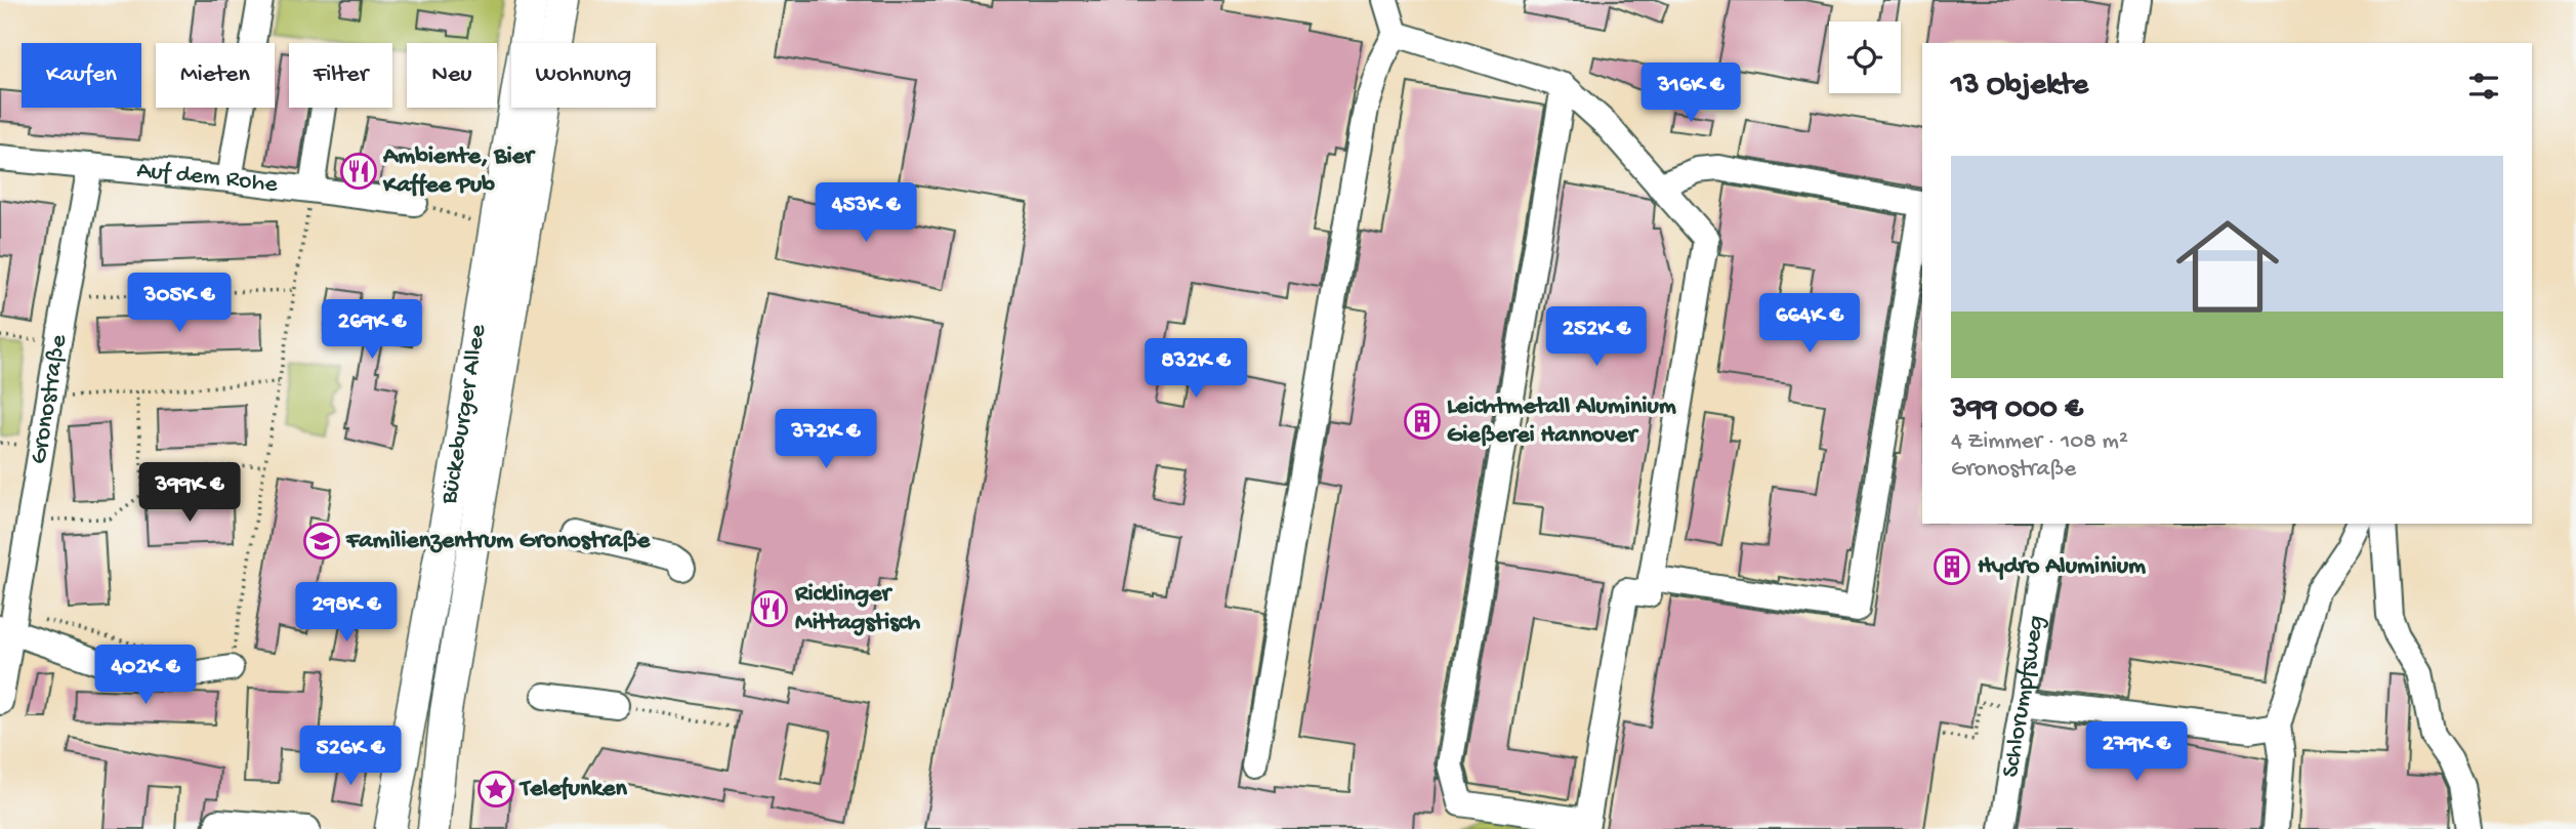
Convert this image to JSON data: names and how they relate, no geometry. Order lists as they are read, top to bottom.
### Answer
{
  "streets": {
    "main road": ["Bückeburger Allee"],
    "street": ["Auf dem Rohe", "Gronostraße", "Schlorumpfsweg"]
  },
  "crossings": [
    ["Auf dem Rohe", "Gronostraße"]
  ],
  "places": {
    "restaurant": ["Ambiente, Bier Kaffee Pub", "Ricklinger Mittagstisch"],
    "building": ["Leichtmetall Aluminium Gießerei Hannover", "Hydro Aluminium"],
    "school or university": ["Familienzentrum Gronostraße"],
    "place": ["Telefunken"]
  },
  "page": {
    "chip": [
      "Kaufen",
      "Mieten",
      "Filter",
      "Neu",
      "Wohnung"
    ],
    "heading": "13 Objekte",
    "price": [
      "316K €",
      "453K €",
      "305K €",
      "664K €",
      "269K €",
      "252K €",
      "832K €",
      "372K €",
      "399K €",
      "298K €",
      "402K €",
      "279K €",
      "526K €"
    ],
    "list": [
      {
        "name": "399 000 €",
        "note": "4 Zimmer · 108 m² · Gronostraße"
      }
    ]
  }
}
